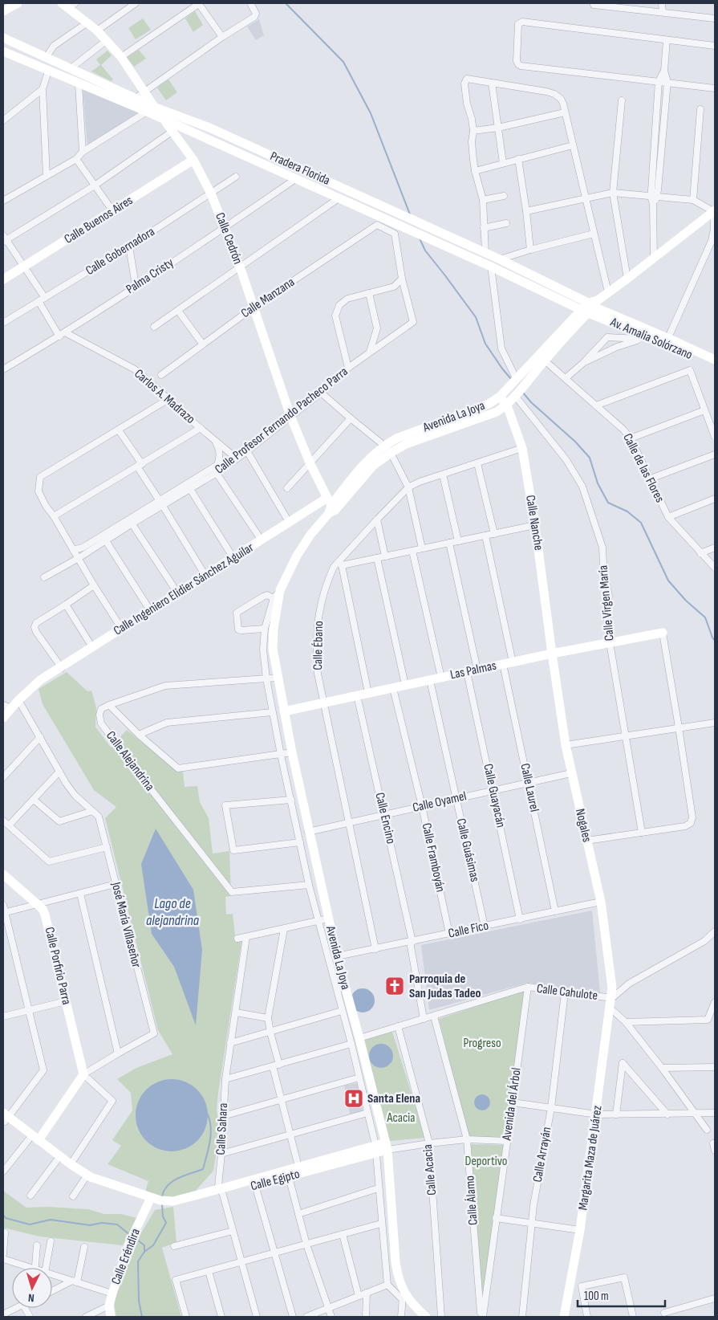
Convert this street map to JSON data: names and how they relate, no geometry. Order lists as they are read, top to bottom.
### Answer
{
  "streets": {
    "street": [
      "Pradera Florida",
      "Calle Buenos Aires",
      "Calle Cedrón",
      "Calle Gobernadora",
      "Palma Cristy",
      "Calle Manzana",
      "Av. Amalia Solórzano",
      "Carlos A. Madrazo",
      "Avenida La Joya",
      "Calle Profesor Fernando Pacheco Parra",
      "Calle de las Flores",
      "Calle Nanche",
      "Calle Ingeniero Elidier Sánchez Aguilar",
      "Calle Virgen María",
      "Calle Ébano",
      "Las Palmas",
      "Calle Alejandrina",
      "Calle Laurel",
      "Calle Guayacán",
      "Calle Oyamel",
      "Calle Encino",
      "Nogales",
      "Calle Guásimas",
      "Calle Framboyán",
      "José María Villaseñor",
      "Calle Fico",
      "Calle Porfirio Parra",
      "Calle Cahulote",
      "Avenida del Árbol",
      "Calle Sahara",
      "Calle Arrayán",
      "Margarita Maza de Juárez",
      "Calle Acacia",
      "Calle Egipto",
      "Calle Álamo",
      "Calle Eréndira"
    ]
  },
  "crossings": [
    ["Pradera Florida", "Calle Cedrón"],
    ["Pradera Florida", "Palma Cristy"],
    ["Pradera Florida", "Av. Amalia Solórzano"],
    ["Pradera Florida", "Avenida La Joya"],
    ["Calle Buenos Aires", "Calle Cedrón"],
    ["Calle Cedrón", "Calle Gobernadora"],
    ["Calle Cedrón", "Palma Cristy"],
    ["Calle Cedrón", "Calle Manzana"],
    ["Calle Cedrón", "Avenida La Joya"],
    ["Calle Cedrón", "Calle Profesor Fernando Pacheco Parra"],
    ["Calle Cedrón", "Calle Ingeniero Elidier Sánchez Aguilar"],
    ["Palma Cristy", "Carlos A. Madrazo"],
    ["Calle Manzana", "Calle Profesor Fernando Pacheco Parra"],
    ["Av. Amalia Solórzano", "Avenida La Joya"],
    ["Carlos A. Madrazo", "Calle Profesor Fernando Pacheco Parra"],
    ["Avenida La Joya", "Calle de las Flores"],
    ["Avenida La Joya", "Calle Nanche"],
    ["Avenida La Joya", "Calle Ingeniero Elidier Sánchez Aguilar"],
    ["Avenida La Joya", "Calle Virgen María"],
    ["Avenida La Joya", "Las Palmas"],
    ["Avenida La Joya", "Calle Alejandrina"],
    ["Avenida La Joya", "Calle Oyamel"],
    ["Avenida La Joya", "Calle Fico"],
    ["Avenida La Joya", "Calle Cahulote"],
    ["Avenida La Joya", "Calle Egipto"],
    ["Calle Nanche", "Calle Ébano"],
    ["Calle Nanche", "Las Palmas"],
    ["Calle Nanche", "Nogales"],
    ["Calle Virgen María", "Las Palmas"],
    ["Calle Ébano", "Las Palmas"],
    ["Calle Ébano", "Calle Oyamel"],
    ["Calle Ébano", "Calle Fico"],
    ["Las Palmas", "Calle Laurel"],
    ["Las Palmas", "Calle Guayacán"],
    ["Las Palmas", "Calle Encino"],
    ["Las Palmas", "Nogales"],
    ["Las Palmas", "Calle Guásimas"],
    ["Las Palmas", "Calle Framboyán"],
    ["Calle Laurel", "Calle Oyamel"],
    ["Calle Laurel", "Calle Fico"],
    ["Calle Guayacán", "Calle Oyamel"],
    ["Calle Guayacán", "Calle Fico"],
    ["Calle Oyamel", "Calle Encino"],
    ["Calle Oyamel", "Nogales"],
    ["Calle Oyamel", "Calle Guásimas"],
    ["Calle Oyamel", "Calle Framboyán"],
    ["Calle Encino", "Calle Fico"],
    ["Calle Encino", "Calle Cahulote"],
    ["Nogales", "Calle Fico"],
    ["Nogales", "Calle Cahulote"],
    ["Nogales", "Margarita Maza de Juárez"],
    ["Calle Guásimas", "Calle Fico"],
    ["Calle Framboyán", "Calle Fico"],
    ["Calle Cahulote", "Avenida del Árbol"],
    ["Calle Cahulote", "Calle Arrayán"],
    ["Calle Cahulote", "Margarita Maza de Juárez"],
    ["Calle Cahulote", "Calle Acacia"],
    ["Calle Cahulote", "Calle Álamo"],
    ["Avenida del Árbol", "Calle Álamo"],
    ["Calle Sahara", "Calle Egipto"],
    ["Calle Egipto", "Calle Eréndira"]
  ],
  "water": ["Lago de alejandrina"],
  "parks": ["Progreso", "Acacia", "Deportivo"],
  "places": {
    "church": ["Parroquia de San Judas Tadeo"],
    "hospital": ["Santa Elena"]
  },
  "scale_bar": "100 m",
  "north": "bottom"
}
